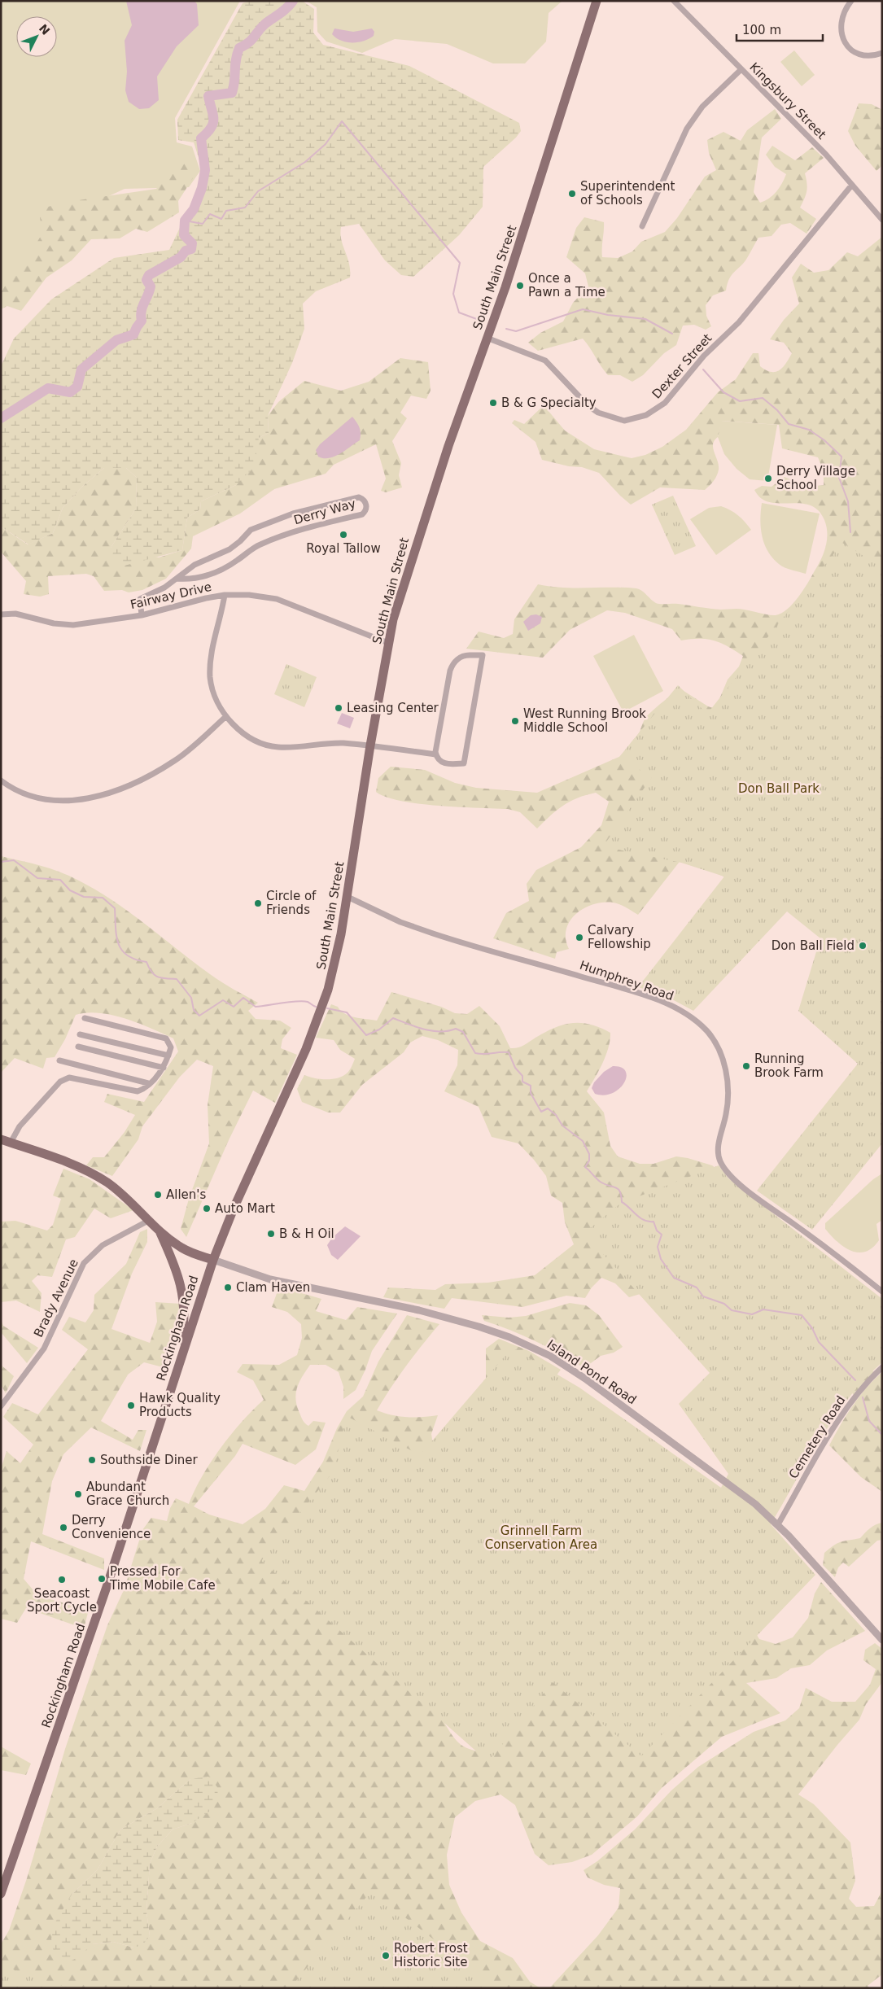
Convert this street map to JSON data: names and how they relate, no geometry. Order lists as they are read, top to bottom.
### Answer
{
  "streets": {
    "main road": ["South Main Street", "Rockingham Road"],
    "street": [
      "Kingsbury Street",
      "Dexter Street",
      "Derry Way",
      "Fairway Drive",
      "Humphrey Road",
      "Brady Avenue",
      "Island Pond Road",
      "Cemetery Road"
    ]
  },
  "crossings": [
    ["Kingsbury Street", "Dexter Street"],
    ["South Main Street", "Dexter Street"],
    ["South Main Street", "Fairway Drive"],
    ["South Main Street", "Humphrey Road"],
    ["South Main Street", "Rockingham Road"],
    ["South Main Street", "Island Pond Road"],
    ["Derry Way", "Fairway Drive"],
    ["Rockingham Road", "Island Pond Road"],
    ["Island Pond Road", "Cemetery Road"]
  ],
  "parks": ["Don Ball Park", "Grinnell Farm Conservation Area"],
  "places": [
    "Superintendent of Schools",
    "Once a Pawn a Time",
    "B & G Specialty",
    "Derry Village School",
    "Royal Tallow",
    "Leasing Center",
    "West Running Brook Middle School",
    "Circle of Friends",
    "Calvary Fellowship",
    "Don Ball Field",
    "Running Brook Farm",
    "Allen's",
    "Auto Mart",
    "B & H Oil",
    "Clam Haven",
    "Hawk Quality Products",
    "Southside Diner",
    "Abundant Grace Church",
    "Derry Convenience",
    "Pressed For Time Mobile Cafe",
    "Seacoast Sport Cycle",
    "Robert Frost Historic Site"
  ],
  "scale_bar": "100 m",
  "north": "top right"
}
